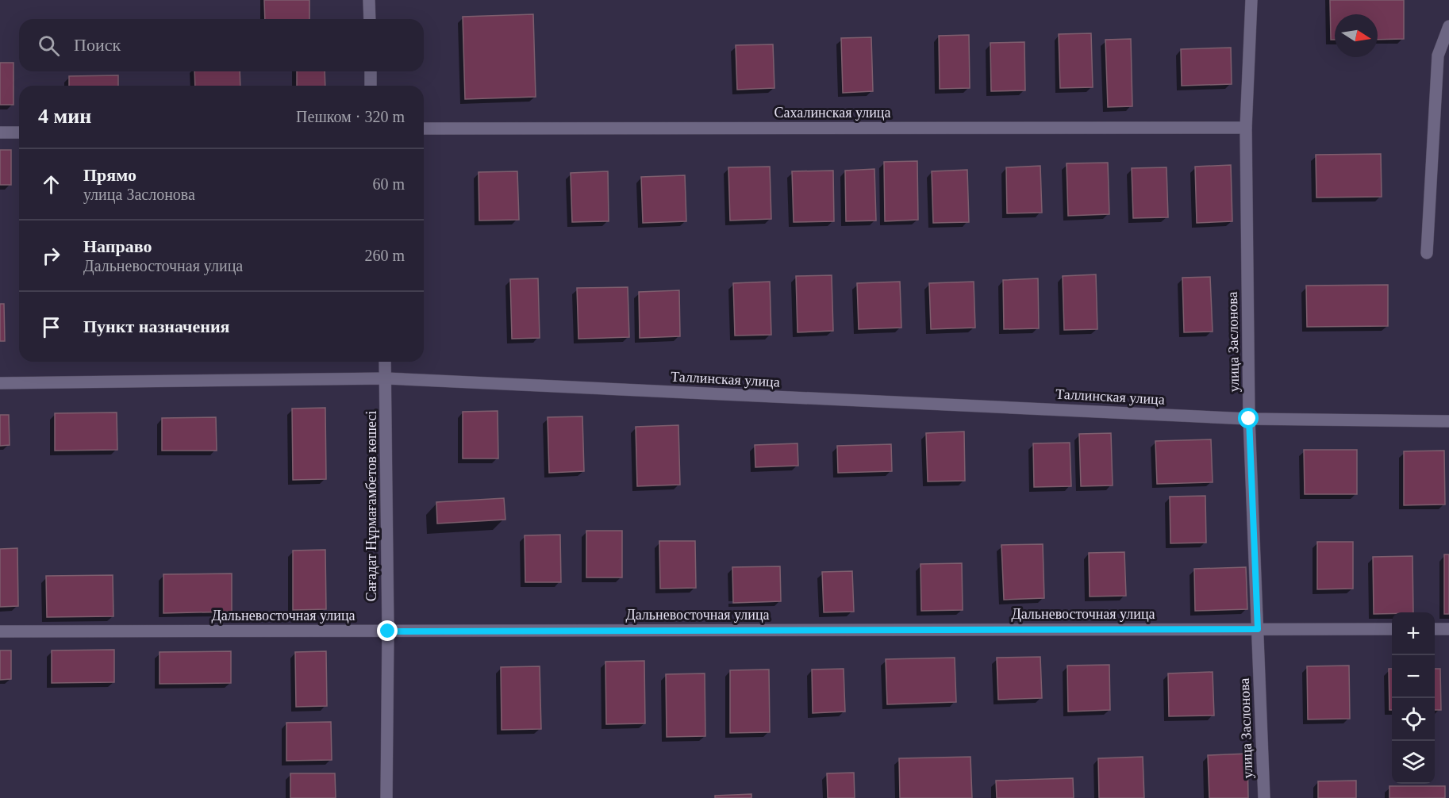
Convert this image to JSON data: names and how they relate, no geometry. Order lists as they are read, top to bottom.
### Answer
{
  "streets": {
    "street": [
      "Сахалинская улица",
      "улица Заслонова",
      "Таллинская улица",
      "Сағадат Нұрмағамбетов көшесі",
      "Дальневосточная улица"
    ]
  },
  "crossings": [
    ["Сахалинская улица", "улица Заслонова"],
    ["улица Заслонова", "Таллинская улица"],
    ["улица Заслонова", "Дальневосточная улица"],
    ["Таллинская улица", "Сағадат Нұрмағамбетов көшесі"],
    ["Сағадат Нұрмағамбетов көшесі", "Дальневосточная улица"]
  ],
  "north": "right",
  "page": {
    "search": "Поиск",
    "heading": ["4 мин", "Пешком · 320 m"],
    "list": [
      ["Прямо", "улица Заслонова", "60 m"],
      ["Направо", "Дальневосточная улица", "260 m"],
      "Пункт назначения"
    ],
    "map_buttons": ["+", "−"]
  }
}
